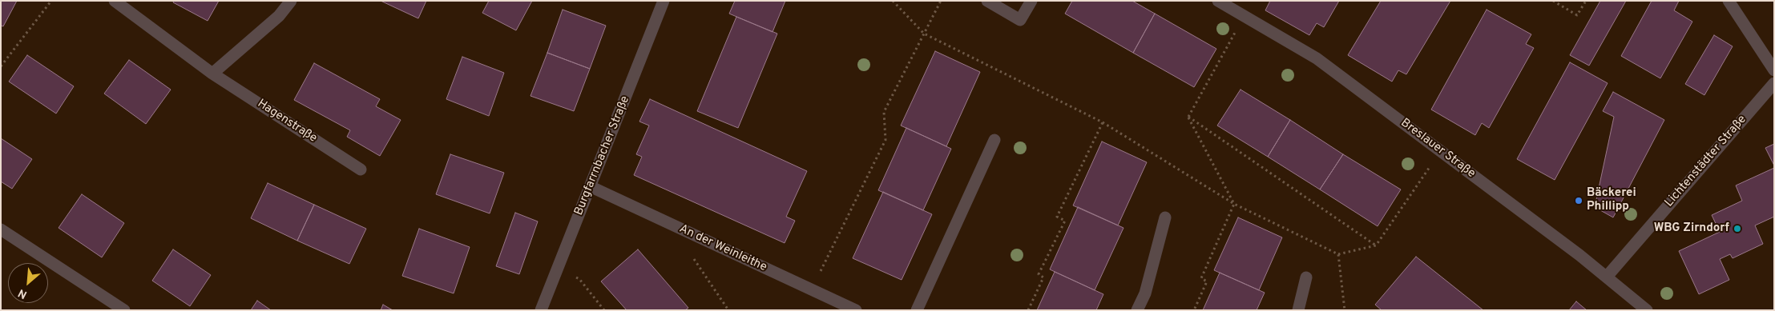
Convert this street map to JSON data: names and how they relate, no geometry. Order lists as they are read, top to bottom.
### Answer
{
  "streets": {
    "street": [
      "Hagenstraße",
      "Breslauer Straße",
      "Burgfarrnbacher Straße",
      "Lichtenstädter Straße",
      "An der Weinleithe"
    ]
  },
  "crossings": [
    ["Breslauer Straße", "Lichtenstädter Straße"],
    ["Burgfarrnbacher Straße", "An der Weinleithe"]
  ],
  "places": ["Bäckerei Phillipp", "WBG Zirndorf"],
  "north": "bottom left"
}
